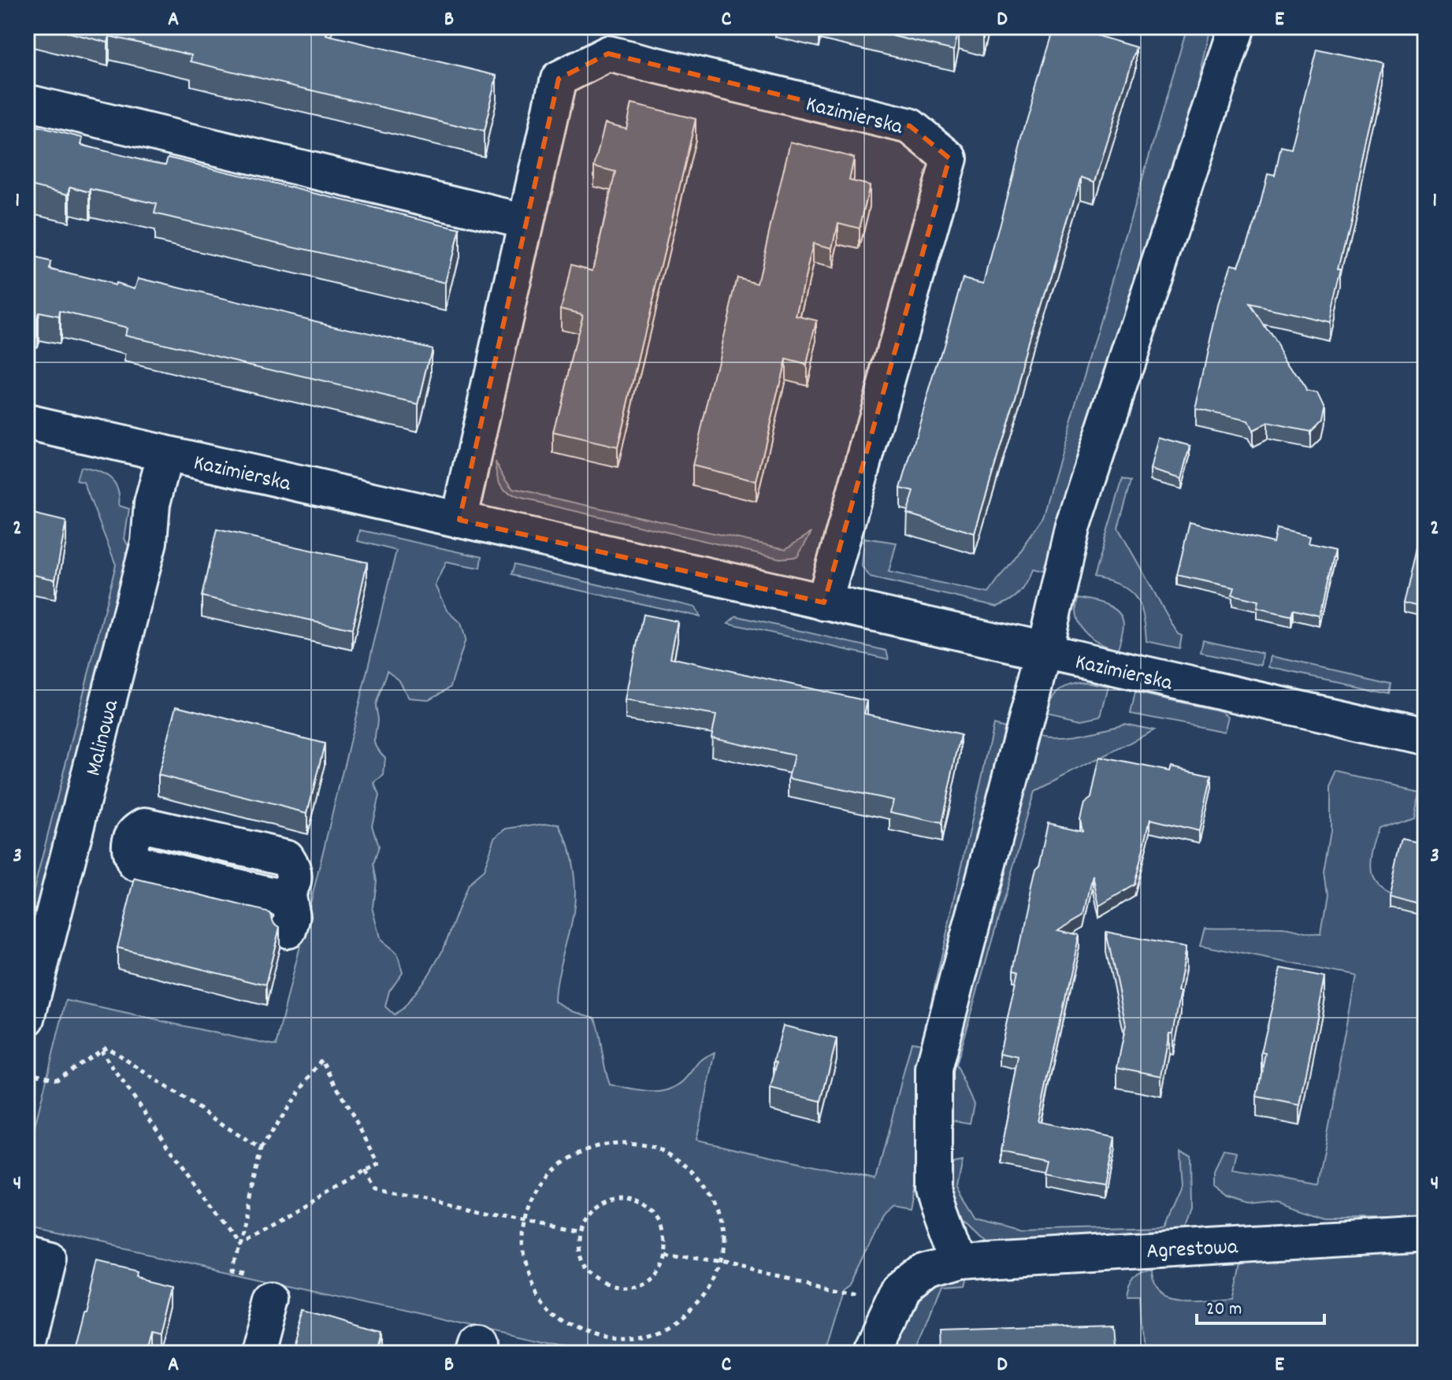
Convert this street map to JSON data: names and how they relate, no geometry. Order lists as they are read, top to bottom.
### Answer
{
  "streets": {
    "street": ["Kazimierska", "Malinowa", "Agrestowa"]
  },
  "crossings": [
    ["Kazimierska", "Malinowa"]
  ],
  "scale_bar": "20 m",
  "grid": {
    "columns": [
      "A",
      "B",
      "C",
      "D",
      "E"
    ],
    "rows": [
      "1",
      "2",
      "3",
      "4"
    ]
  }
}
